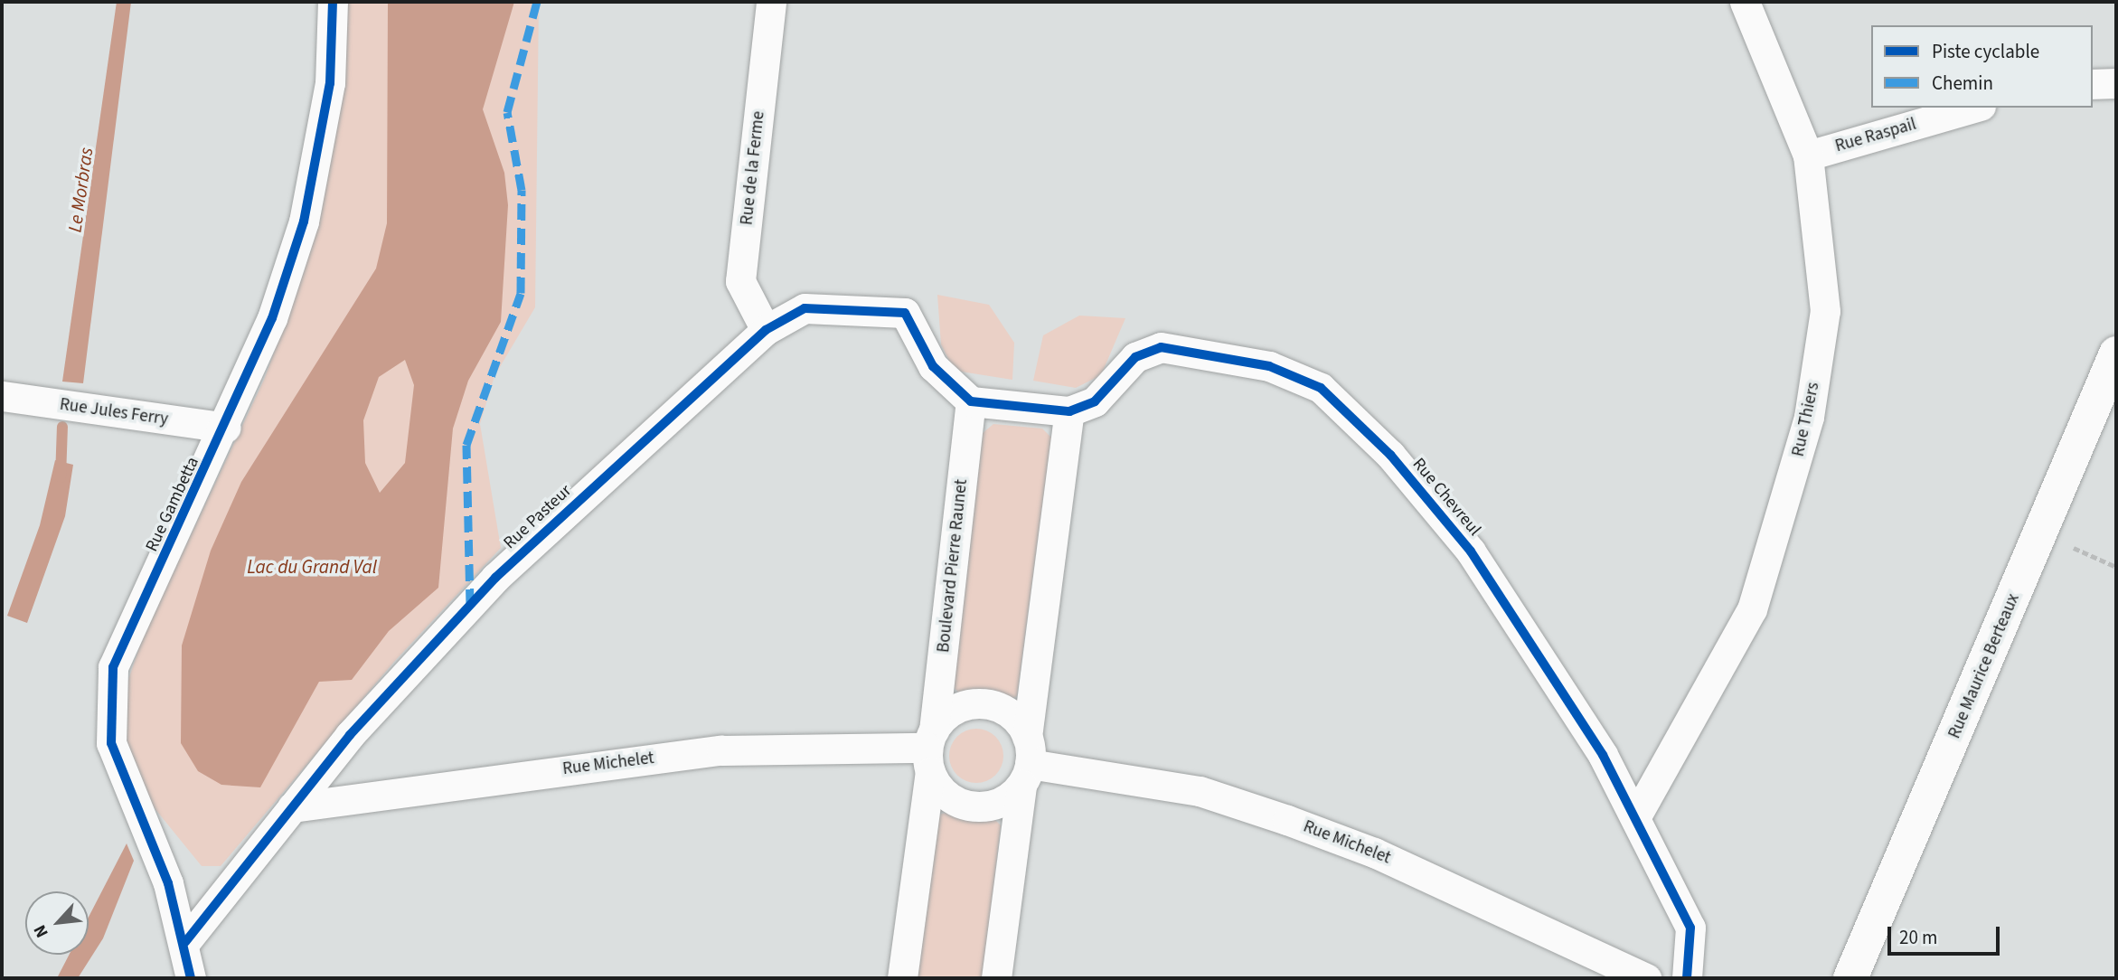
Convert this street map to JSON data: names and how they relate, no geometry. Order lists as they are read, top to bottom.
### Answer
{
  "streets": {
    "street": [
      "Rue Raspail",
      "Rue de la Ferme",
      "Rue Jules Ferry",
      "Rue Thiers",
      "Rue Chevreul",
      "Rue Gambetta",
      "Rue Pasteur",
      "Boulevard Pierre Raunet",
      "Rue Maurice Berteaux",
      "Rue Michelet"
    ]
  },
  "crossings": [
    ["Rue Raspail", "Rue Thiers"],
    ["Rue de la Ferme", "Rue Pasteur"],
    ["Rue Jules Ferry", "Rue Gambetta"],
    ["Rue Thiers", "Rue Chevreul"],
    ["Rue Gambetta", "Rue Pasteur"],
    ["Rue Pasteur", "Boulevard Pierre Raunet"],
    ["Rue Pasteur", "Rue Michelet"],
    ["Boulevard Pierre Raunet", "Rue Michelet"]
  ],
  "water": ["Le Morbras", "Lac du Grand Val"],
  "legend": ["Piste cyclable", "Chemin"],
  "scale_bar": "20 m",
  "north": "bottom left"
}
